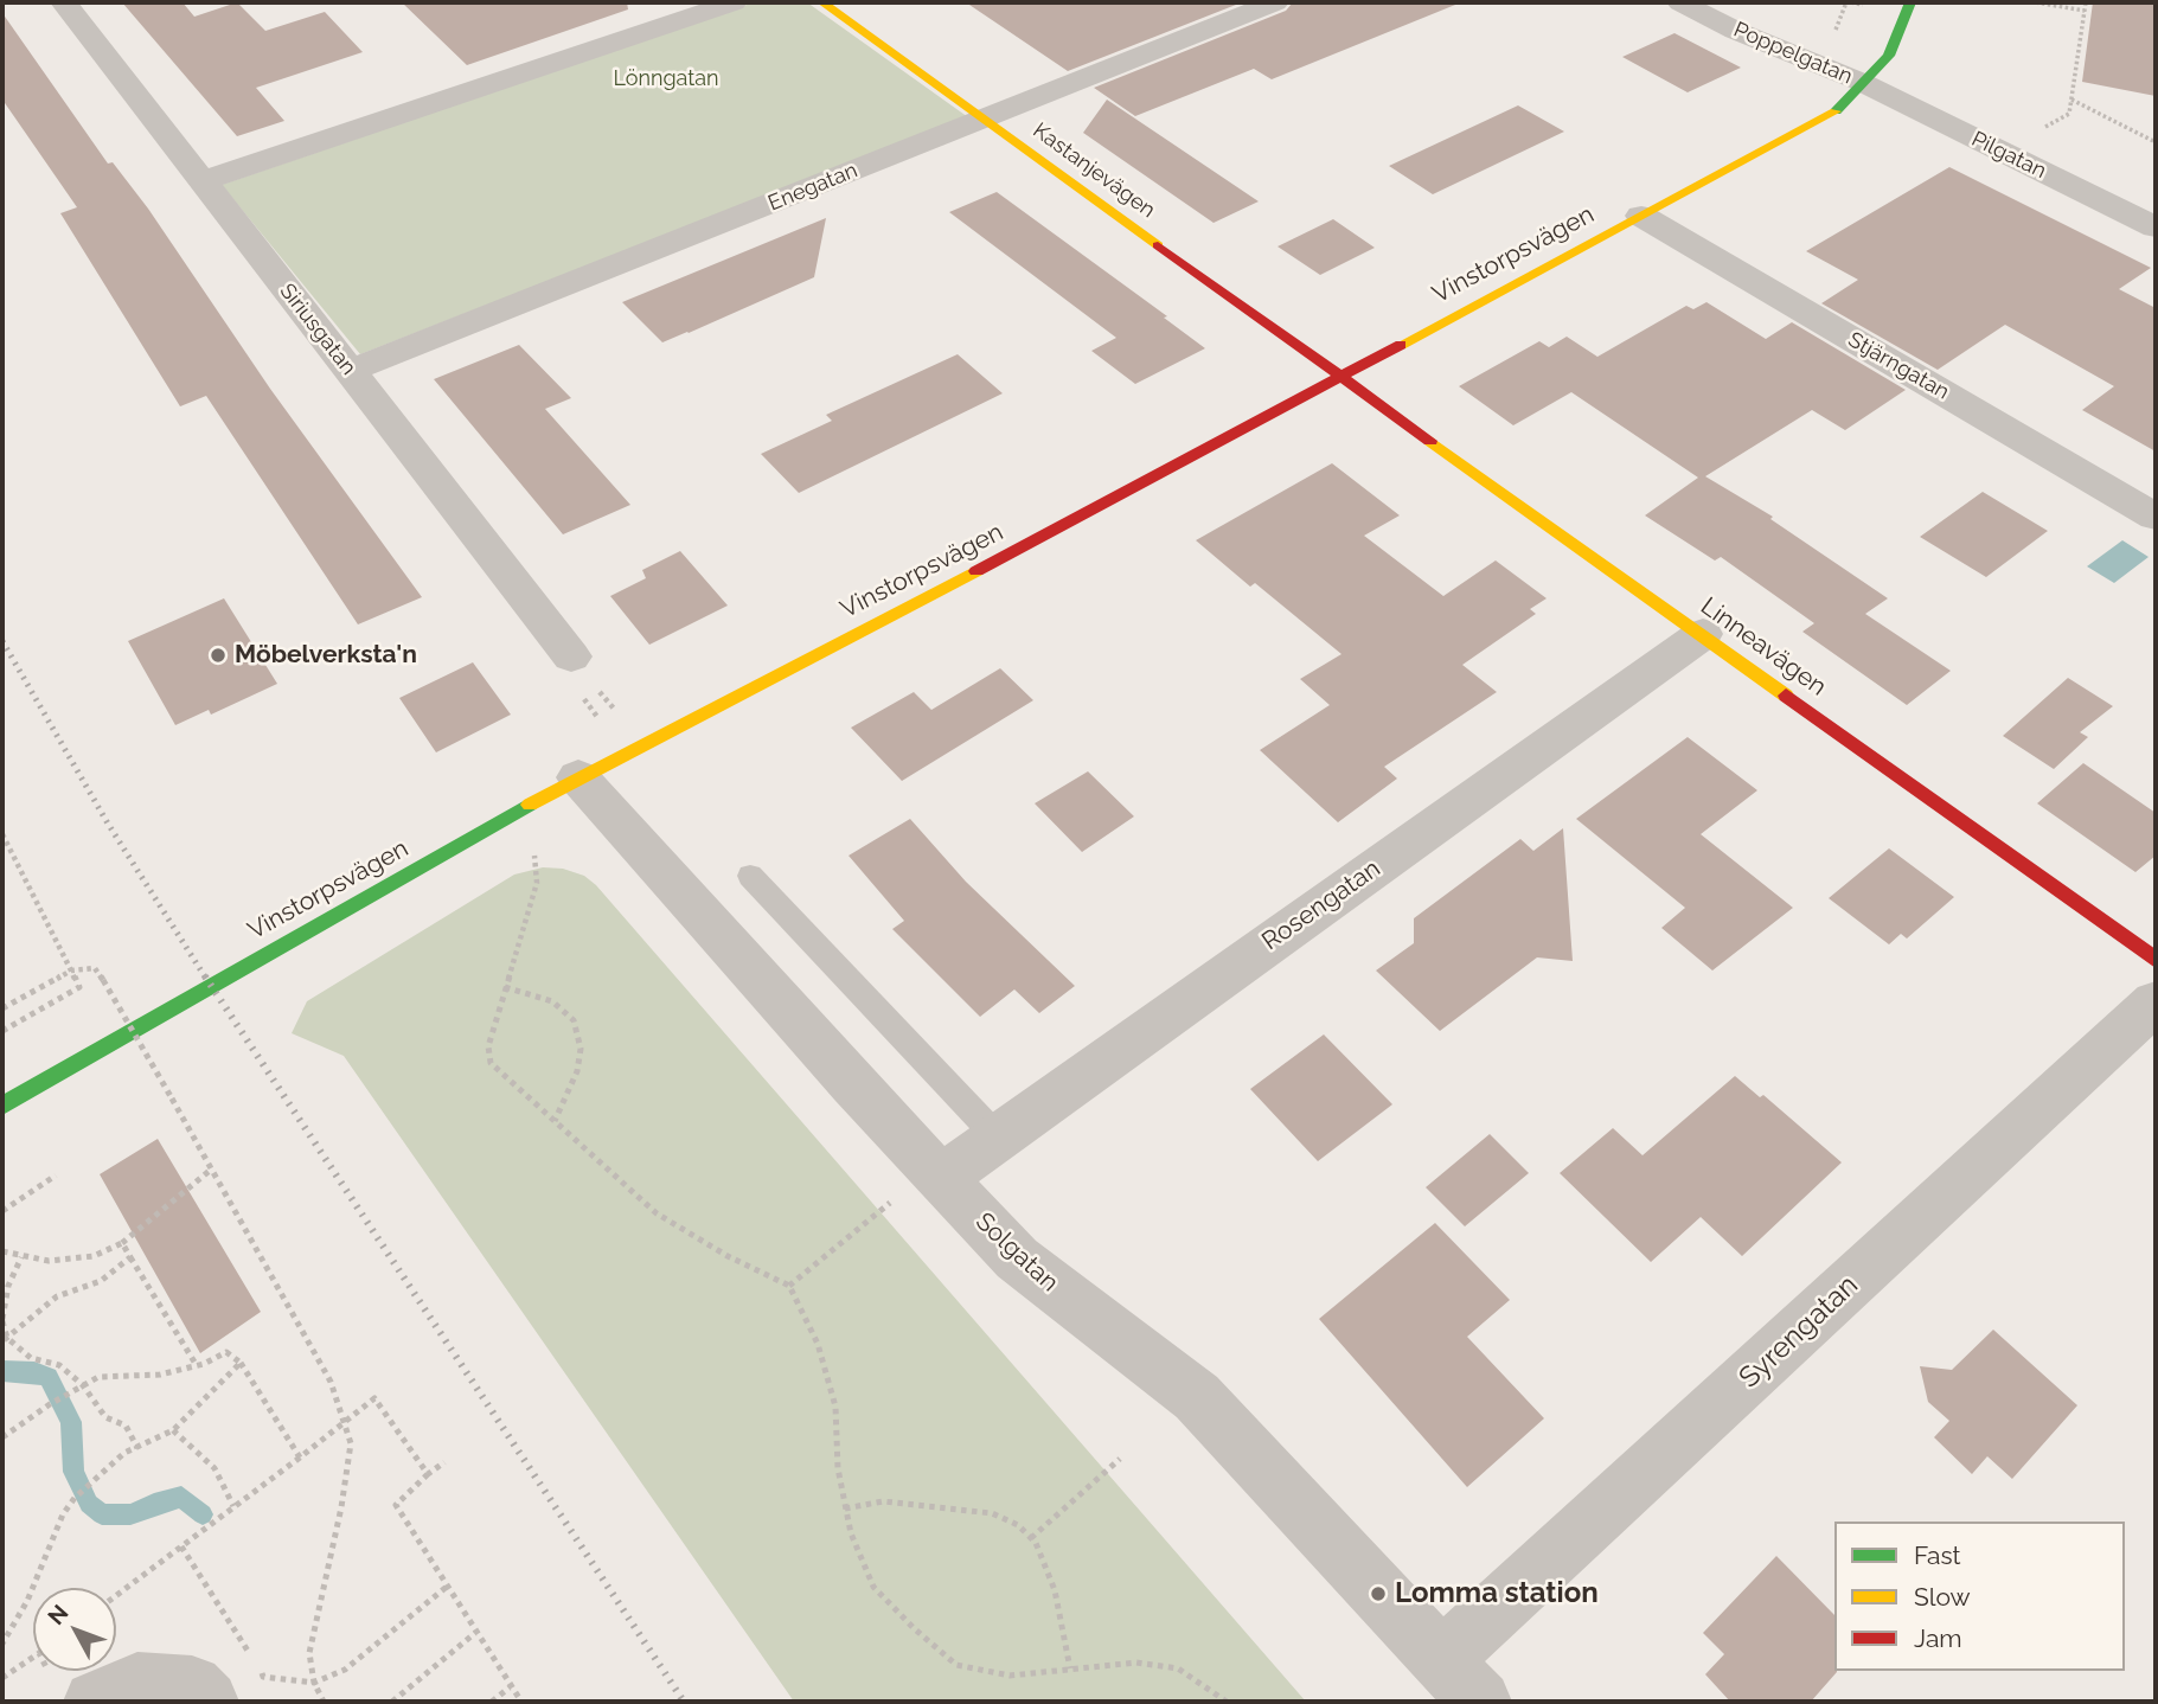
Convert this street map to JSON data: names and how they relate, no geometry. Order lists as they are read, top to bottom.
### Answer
{
  "streets": {
    "street": [
      "Poppelgatan",
      "Pilgatan",
      "Kastanjevägen",
      "Enegatan",
      "Vinstorpsvägen",
      "Siriusgatan",
      "Stjärngatan",
      "Linneavägen",
      "Rosengatan",
      "Solgatan",
      "Syrengatan"
    ]
  },
  "crossings": [
    ["Poppelgatan", "Pilgatan"],
    ["Poppelgatan", "Vinstorpsvägen"],
    ["Pilgatan", "Vinstorpsvägen"],
    ["Kastanjevägen", "Enegatan"],
    ["Kastanjevägen", "Vinstorpsvägen"],
    ["Kastanjevägen", "Linneavägen"],
    ["Enegatan", "Siriusgatan"],
    ["Vinstorpsvägen", "Stjärngatan"],
    ["Vinstorpsvägen", "Linneavägen"],
    ["Vinstorpsvägen", "Solgatan"],
    ["Linneavägen", "Rosengatan"],
    ["Rosengatan", "Solgatan"],
    ["Solgatan", "Syrengatan"]
  ],
  "parks": ["Lönngatan"],
  "places": ["Möbelverksta'n", "Lomma station"],
  "legend": ["Fast", "Slow", "Jam"],
  "north": "top left"
}
